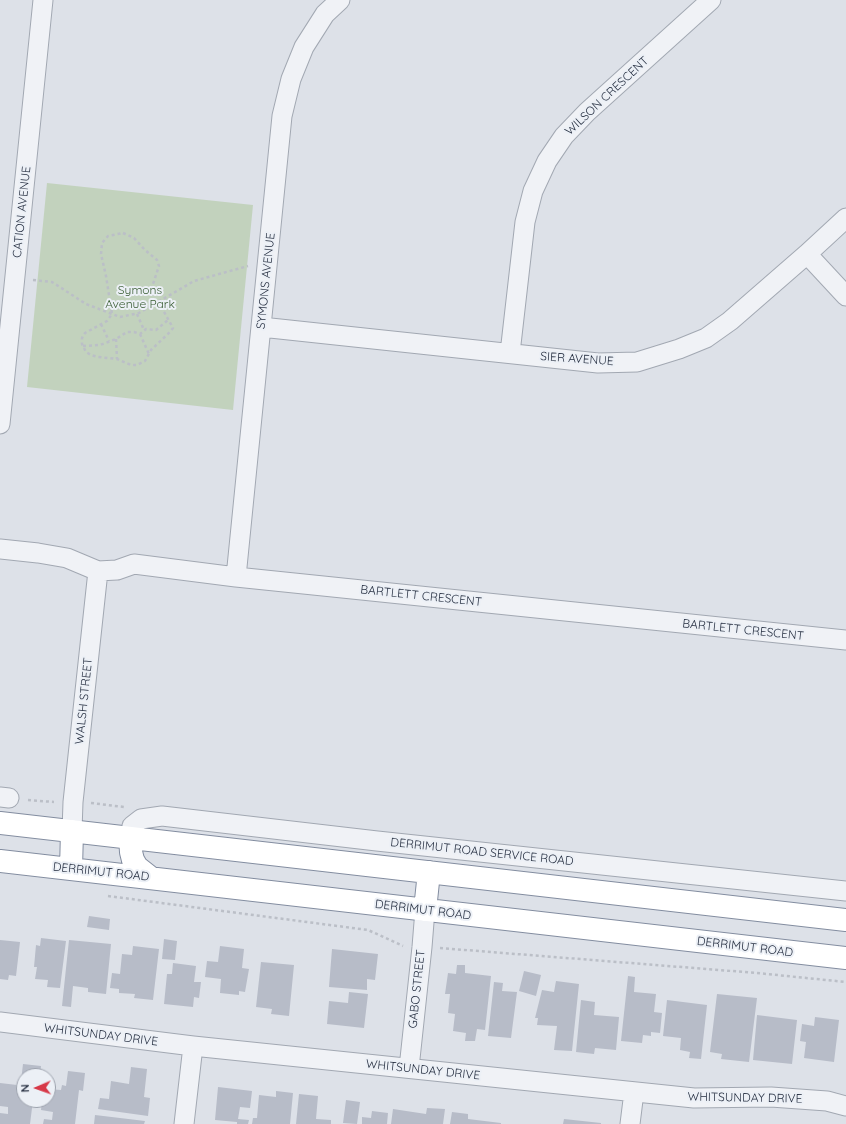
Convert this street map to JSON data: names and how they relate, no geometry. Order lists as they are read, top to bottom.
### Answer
{
  "streets": {
    "highway": ["DERRIMUT ROAD"],
    "street": [
      "WILSON CRESCENT",
      "CATION AVENUE",
      "SYMONS AVENUE",
      "SIER AVENUE",
      "BARTLETT CRESCENT",
      "WALSH STREET",
      "DERRIMUT ROAD SERVICE ROAD",
      "GABO STREET",
      "WHITSUNDAY DRIVE"
    ]
  },
  "crossings": [
    ["WILSON CRESCENT", "SIER AVENUE"],
    ["SYMONS AVENUE", "SIER AVENUE"],
    ["SYMONS AVENUE", "BARTLETT CRESCENT"],
    ["BARTLETT CRESCENT", "WALSH STREET"],
    ["DERRIMUT ROAD", "GABO STREET"],
    ["GABO STREET", "WHITSUNDAY DRIVE"]
  ],
  "parks": ["Symons Avenue Park"],
  "north": "left"
}
